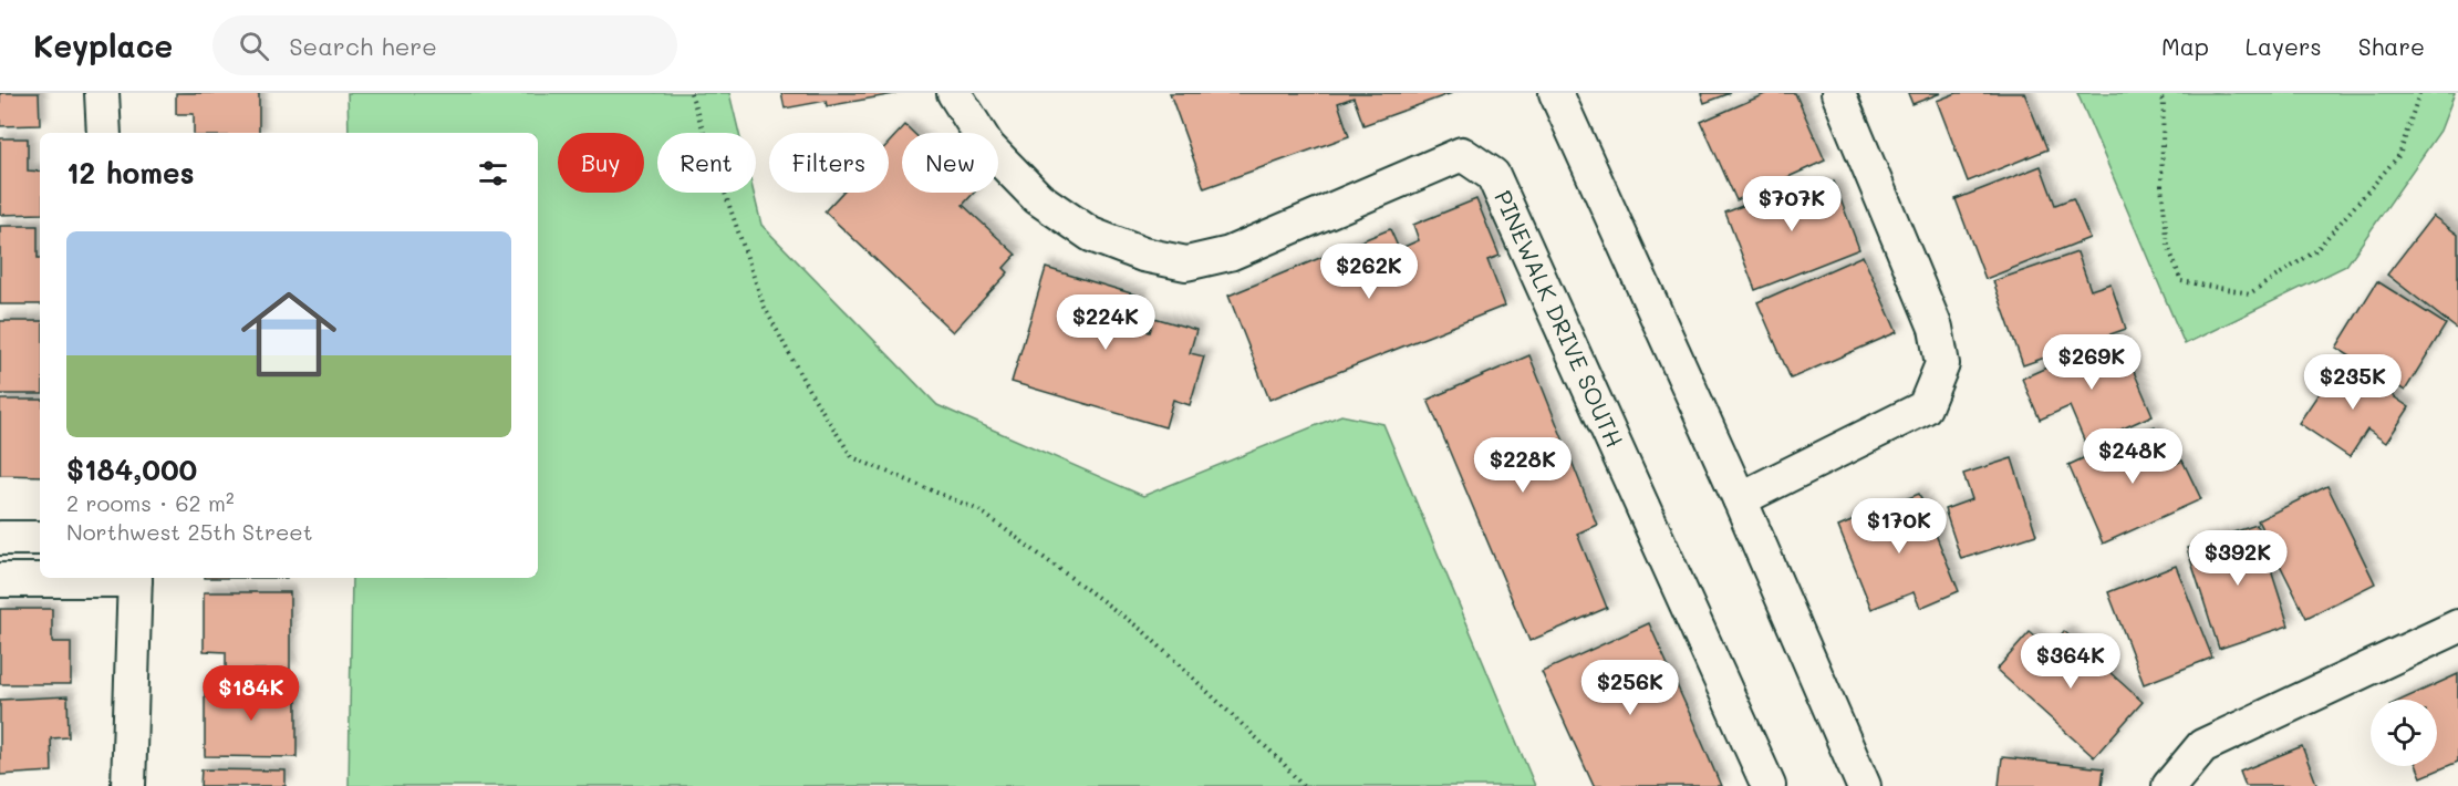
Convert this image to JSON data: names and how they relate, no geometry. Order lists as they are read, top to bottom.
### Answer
{
  "streets": {
    "street": ["PINEWALK DRIVE SOUTH"]
  },
  "page": {
    "header": "Keyplace",
    "search": "Search here",
    "nav": ["Map", "Layers", "Share"],
    "chip": [
      "Buy",
      "Rent",
      "Filters",
      "New"
    ],
    "heading": "12 homes",
    "price": [
      "$707K",
      "$262K",
      "$224K",
      "$269K",
      "$235K",
      "$248K",
      "$228K",
      "$170K",
      "$392K",
      "$364K",
      "$256K",
      "$184K"
    ],
    "list": [
      {
        "name": "$184,000",
        "note": "2 rooms · 62 m² · Northwest 25th Street"
      }
    ]
  }
}
